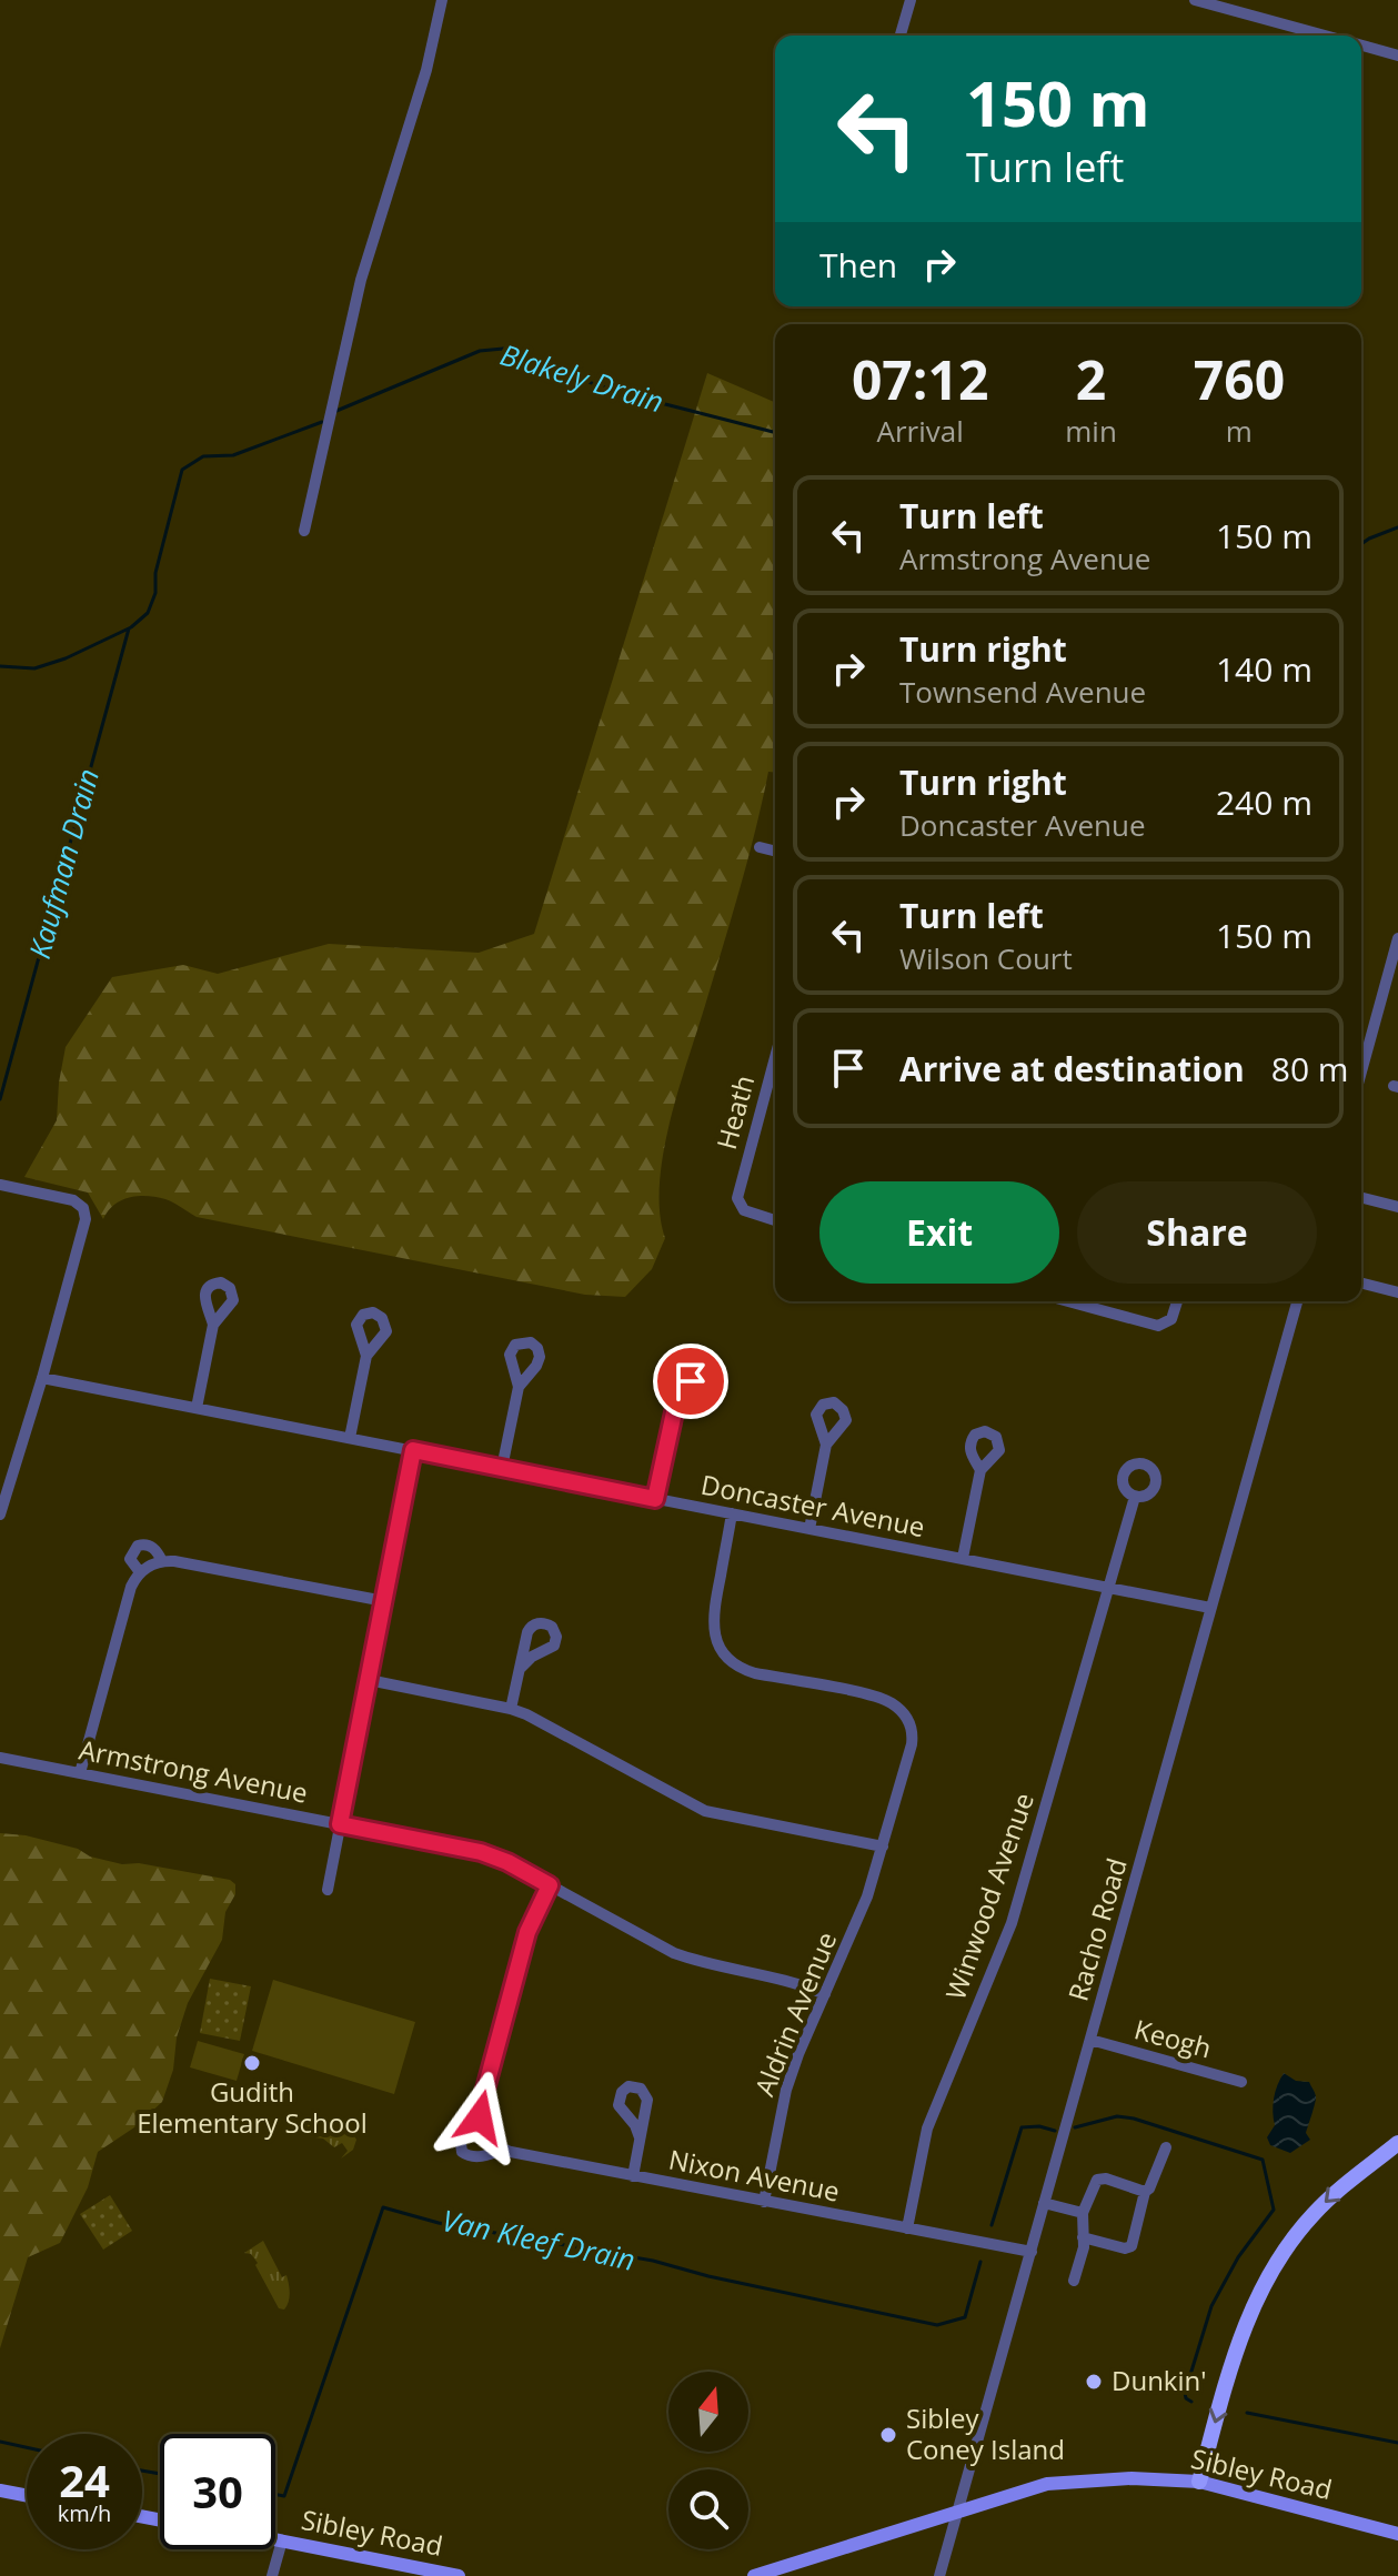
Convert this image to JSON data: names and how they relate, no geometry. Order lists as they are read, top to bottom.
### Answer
{
  "streets": {
    "main road": ["Sibley Road"],
    "street": [
      "Heath",
      "Doncaster Avenue",
      "Armstrong Avenue",
      "Winwood Avenue",
      "Racho Road",
      "Aldrin Avenue",
      "Keogh",
      "Nixon Avenue"
    ]
  },
  "crossings": [
    ["Doncaster Avenue", "Winwood Avenue"],
    ["Doncaster Avenue", "Racho Road"],
    ["Doncaster Avenue", "Aldrin Avenue"],
    ["Armstrong Avenue", "Aldrin Avenue"],
    ["Winwood Avenue", "Nixon Avenue"],
    ["Racho Road", "Keogh"],
    ["Racho Road", "Nixon Avenue"],
    ["Racho Road", "Sibley Road"],
    ["Aldrin Avenue", "Nixon Avenue"]
  ],
  "water": ["Blakely Drain", "Kaufman Drain", "Van Kleef Drain"],
  "places": ["Gudith Elementary School", "Dunkin'", "Sibley Coney Island"],
  "north": "top",
  "page": {
    "turn": ["150 m", "Turn left"],
    "then": "Then",
    "eta": [
      "07:12",
      "Arrival",
      "2",
      "min",
      "760",
      "m"
    ],
    "list": [
      {
        "name": "Turn left",
        "note": "Armstrong Avenue",
        "value": "150 m"
      },
      {
        "name": "Turn right",
        "note": "Townsend Avenue",
        "value": "140 m"
      },
      {
        "name": "Turn right",
        "note": "Doncaster Avenue",
        "value": "240 m"
      },
      {
        "name": "Turn left",
        "note": "Wilson Court",
        "value": "150 m"
      },
      {
        "name": "Arrive at destination",
        "value": "80 m"
      }
    ],
    "buttons": ["Exit", "Share"],
    "speed": "24 km/h",
    "limit": "30"
  }
}
